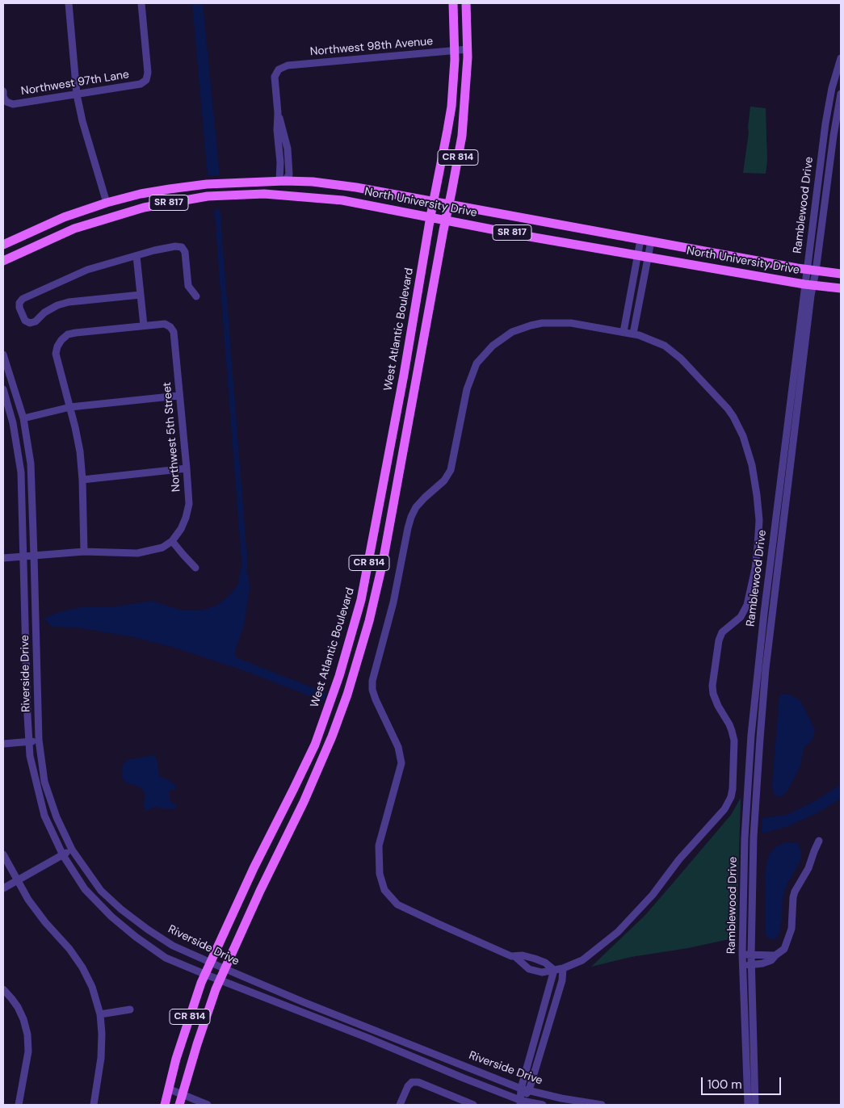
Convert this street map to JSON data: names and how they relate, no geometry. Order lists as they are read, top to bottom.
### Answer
{
  "streets": {
    "main road": [
      "CR 814",
      "SR 817",
      "North University Drive",
      "West Atlantic Boulevard"
    ],
    "street": [
      "Northwest 98th Avenue",
      "Northwest 97th Lane",
      "Ramblewood Drive",
      "Northwest 5th Street",
      "Riverside Drive"
    ]
  },
  "crossings": [
    ["Northwest 98th Avenue", "CR 814"],
    ["Northwest 98th Avenue", "North University Drive"],
    ["Northwest 98th Avenue", "West Atlantic Boulevard"],
    ["CR 814", "North University Drive"],
    ["CR 814", "Riverside Drive"],
    ["North University Drive", "Ramblewood Drive"],
    ["North University Drive", "West Atlantic Boulevard"],
    ["West Atlantic Boulevard", "Riverside Drive"]
  ],
  "scale_bar": "100 m"
}
